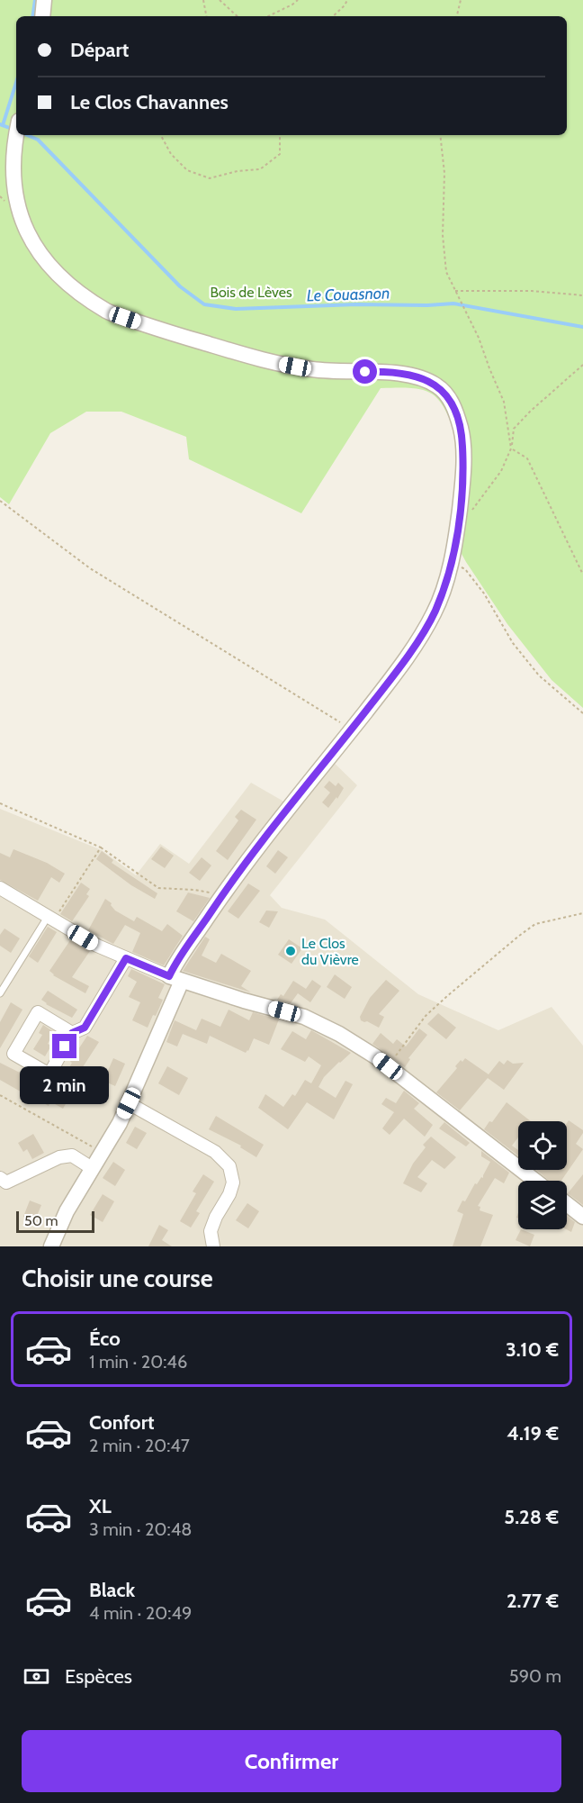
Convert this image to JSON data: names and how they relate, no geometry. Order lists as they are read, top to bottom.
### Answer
{
  "water": ["Le Couasnon"],
  "parks": ["Bois de Lèves"],
  "places": ["Le Clos du Vièvre"],
  "scale_bar": "50 m",
  "page": {
    "banner": ["Départ", "Le Clos Chavannes"],
    "bubble": "2 min",
    "scale": "50 m",
    "heading": "Choisir une course",
    "list": [
      {
        "name": "Éco",
        "note": "1 min · 20:46",
        "value": "3.10 €"
      },
      {
        "name": "Confort",
        "note": "2 min · 20:47",
        "value": "4.19 €"
      },
      {
        "name": "XL",
        "note": "3 min · 20:48",
        "value": "5.28 €"
      },
      {
        "name": "Black",
        "note": "4 min · 20:49",
        "value": "2.77 €"
      }
    ],
    "pay": ["Espèces", "590 m"],
    "buttons": "Confirmer"
  }
}
